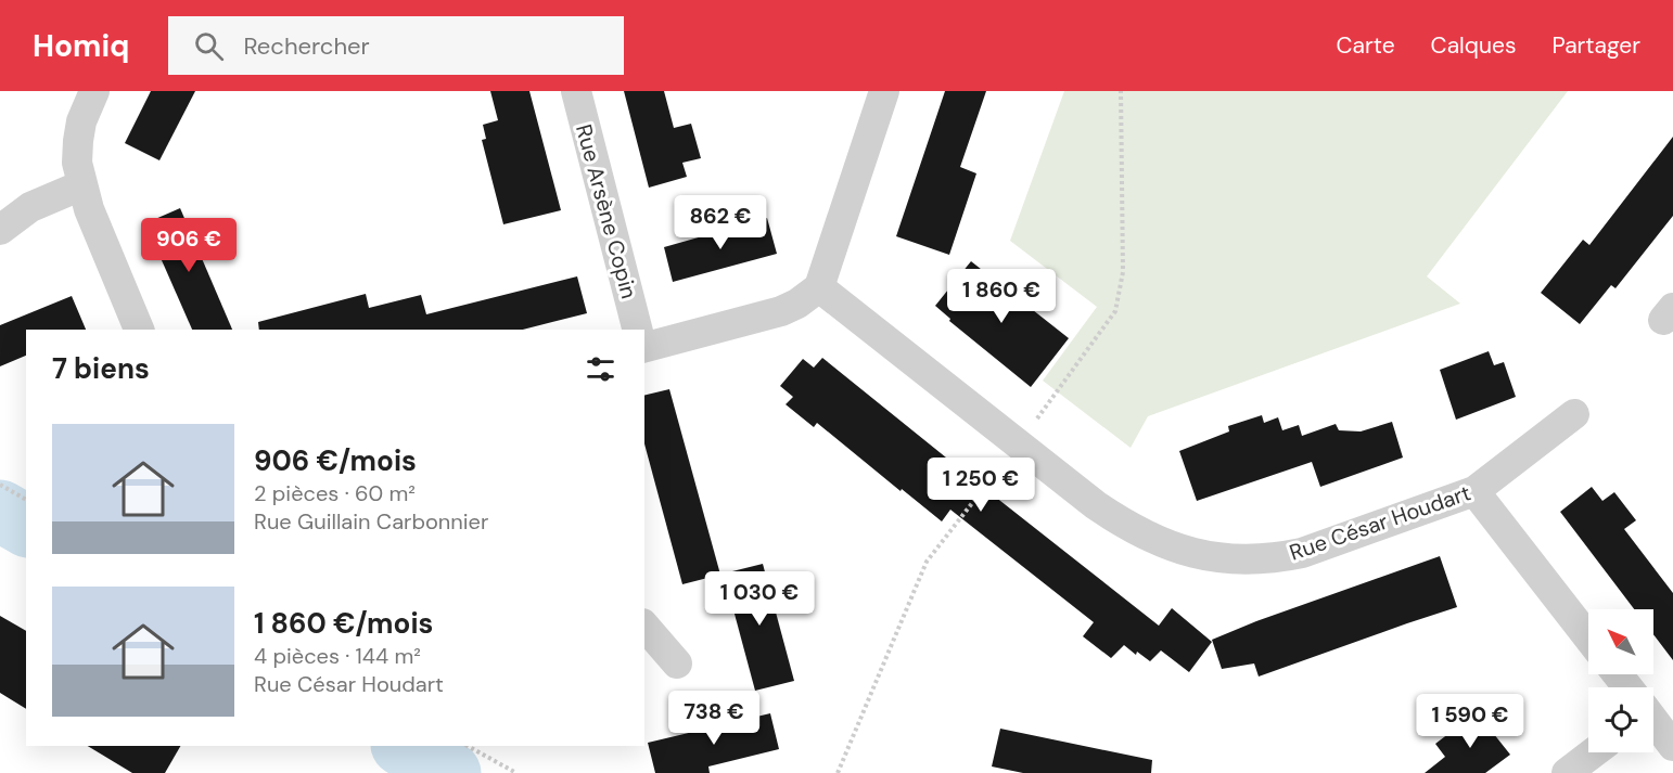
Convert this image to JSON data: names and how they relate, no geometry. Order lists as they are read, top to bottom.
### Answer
{
  "streets": {
    "street": ["Rue Arsène Copin", "Rue César Houdart"]
  },
  "north": "top left",
  "page": {
    "header": "Homiq",
    "search": "Rechercher",
    "nav": ["Carte", "Calques", "Partager"],
    "price": [
      "862 €",
      "906 €",
      "1 860 €",
      "1 250 €",
      "1 030 €",
      "738 €",
      "1 590 €"
    ],
    "heading": "7 biens",
    "list": [
      {
        "name": "906 €/mois",
        "note": "2 pièces · 60 m² · Rue Guillain Carbonnier"
      },
      {
        "name": "1 860 €/mois",
        "note": "4 pièces · 144 m² · Rue César Houdart"
      }
    ]
  }
}
